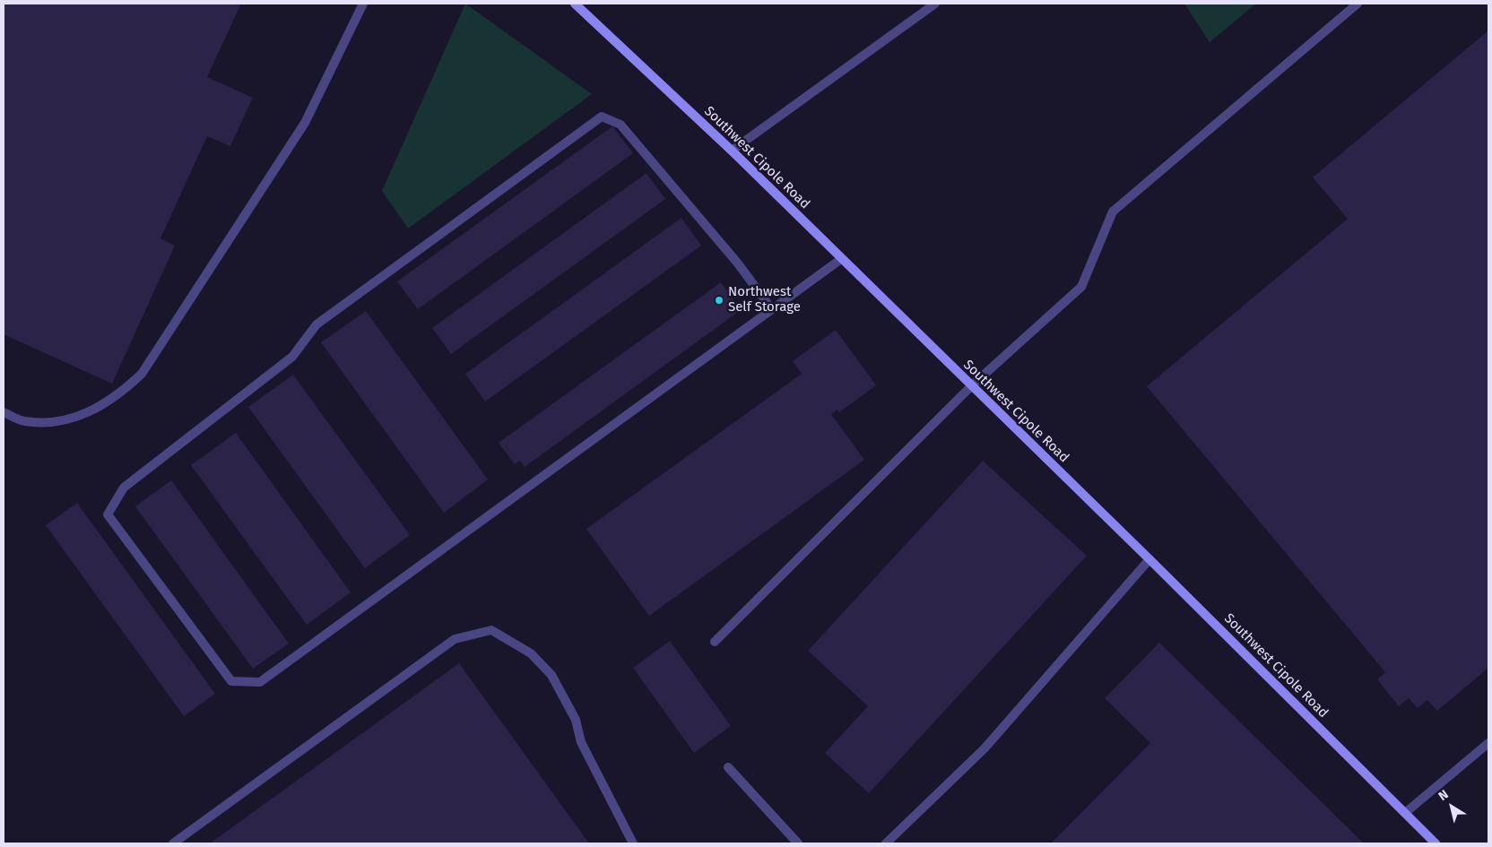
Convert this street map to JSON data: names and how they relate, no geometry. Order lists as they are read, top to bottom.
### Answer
{
  "streets": {
    "street": ["Southwest Cipole Road"]
  },
  "places": ["Northwest Self Storage"],
  "north": "top left"
}
